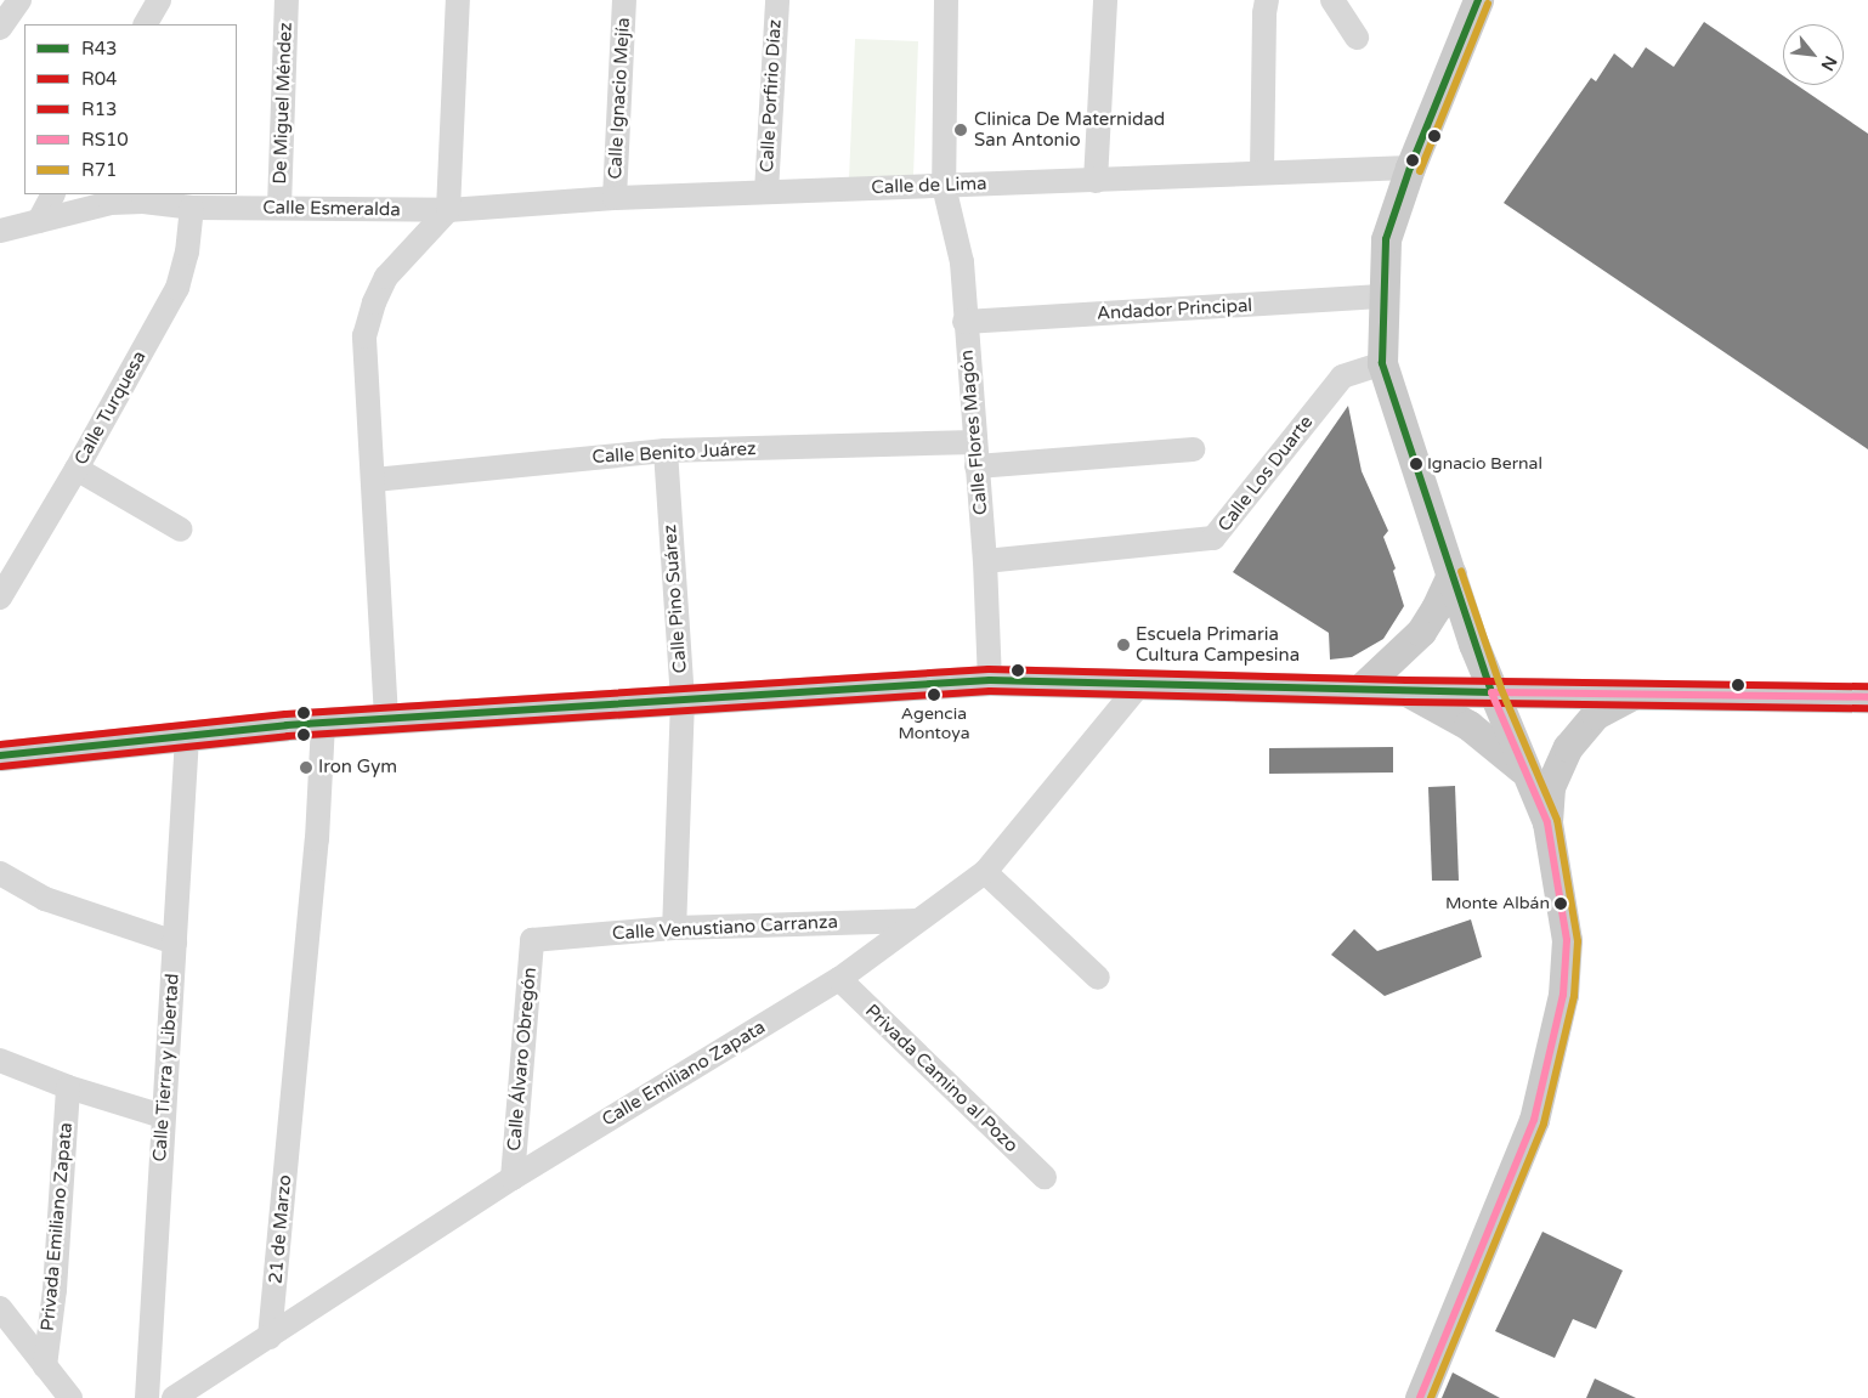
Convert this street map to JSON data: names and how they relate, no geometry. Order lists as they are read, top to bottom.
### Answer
{
  "streets": {
    "street": [
      "Calle Porfirio Díaz",
      "Calle Ignacio Mejía",
      "De Miguel Méndez",
      "Calle de Lima",
      "Calle Esmeralda",
      "Andador Principal",
      "Calle Turquesa",
      "Calle Flores Magón",
      "Calle Benito Juárez",
      "Calle Los Duarte",
      "Calle Pino Suárez",
      "Calle Venustiano Carranza",
      "Calle Álvaro Obregón",
      "Calle Tierra y Libertad",
      "Calle Emiliano Zapata",
      "Privada Camino al Pozo",
      "Privada Emiliano Zapata",
      "21 de Marzo"
    ]
  },
  "crossings": [
    ["Calle Porfirio Díaz", "Calle de Lima"],
    ["Calle Ignacio Mejía", "Calle de Lima"],
    ["De Miguel Méndez", "Calle Esmeralda"],
    ["Calle de Lima", "Calle Esmeralda"],
    ["Calle de Lima", "Calle Flores Magón"],
    ["Calle Esmeralda", "Calle Turquesa"],
    ["Andador Principal", "Calle Flores Magón"],
    ["Calle Flores Magón", "Calle Benito Juárez"],
    ["Calle Flores Magón", "Calle Los Duarte"],
    ["Calle Benito Juárez", "Calle Pino Suárez"],
    ["Calle Pino Suárez", "Calle Venustiano Carranza"],
    ["Calle Venustiano Carranza", "Calle Álvaro Obregón"],
    ["Calle Venustiano Carranza", "Calle Emiliano Zapata"],
    ["Calle Álvaro Obregón", "Calle Emiliano Zapata"],
    ["Calle Emiliano Zapata", "Privada Camino al Pozo"],
    ["Calle Emiliano Zapata", "21 de Marzo"]
  ],
  "places": [
    "Clinica De Maternidad San Antonio",
    "Ignacio Bernal",
    "Escuela Primaria Cultura Campesina",
    "Agencia Montoya",
    "Iron Gym",
    "Monte Albán"
  ],
  "lines": [
    "transit line R43",
    "transit line R71",
    "transit line R13",
    "transit line R04",
    "transit line RS10"
  ],
  "legend": [
    "R43",
    "R04",
    "R13",
    "RS10",
    "R71"
  ],
  "north": "bottom right"
}
